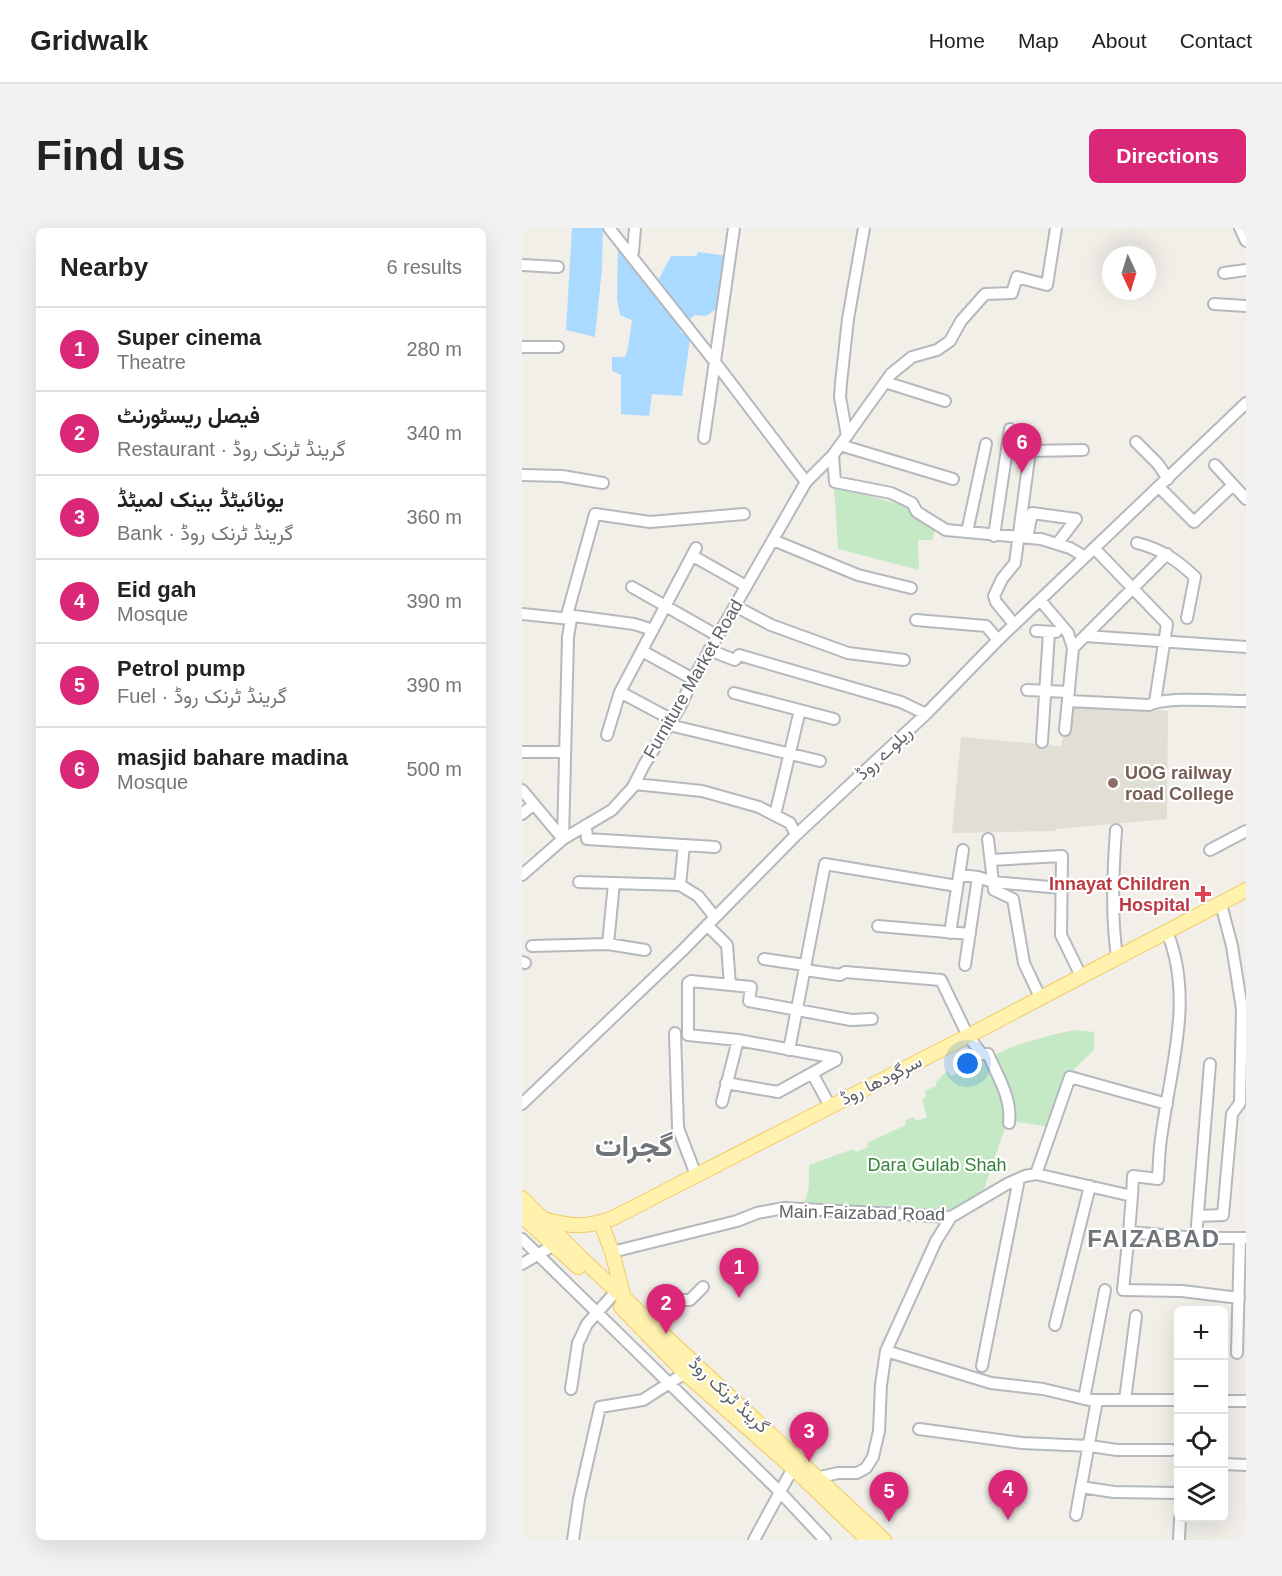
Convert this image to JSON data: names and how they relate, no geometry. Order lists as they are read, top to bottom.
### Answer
{
  "streets": {
    "main road": ["سرگودھا روڈ", "گرینڈ ٹرنک روڈ"],
    "street": ["Furniture Market Road", "ریلوے روڈ", "Main Faizabad Road"]
  },
  "crossings": [
    ["سرگودھا روڈ", "گرینڈ ٹرنک روڈ"]
  ],
  "districts": ["گجرات", "FAIZABAD"],
  "parks": ["Dara Gulab Shah"],
  "places": {
    "other": ["UOG railway road College"],
    "health": ["Innayat Children Hospital"]
  },
  "north": "bottom",
  "page": {
    "header": "Gridwalk",
    "nav": [
      "Home",
      "Map",
      "About",
      "Contact"
    ],
    "buttons": "Directions",
    "title": "Find us",
    "heading": ["Nearby", "6 results"],
    "list": [
      {
        "mark": "1",
        "name": "Super cinema",
        "note": "Theatre",
        "value": "280 m"
      },
      {
        "mark": "2",
        "name": "فیصل ریسٹورنٹ",
        "note": "Restaurant · گرینڈ ٹرنک روڈ",
        "value": "340 m"
      },
      {
        "mark": "3",
        "name": "یونائیٹڈ بینک لمیٹڈ",
        "note": "Bank · گرینڈ ٹرنک روڈ",
        "value": "360 m"
      },
      {
        "mark": "4",
        "name": "Eid gah",
        "note": "Mosque",
        "value": "390 m"
      },
      {
        "mark": "5",
        "name": "Petrol pump",
        "note": "Fuel · گرینڈ ٹرنک روڈ",
        "value": "390 m"
      },
      {
        "mark": "6",
        "name": "masjid bahare madina",
        "note": "Mosque",
        "value": "500 m"
      }
    ],
    "pins": [
      "6",
      "1",
      "2",
      "3",
      "4",
      "5"
    ],
    "map_buttons": ["+", "−"]
  }
}
